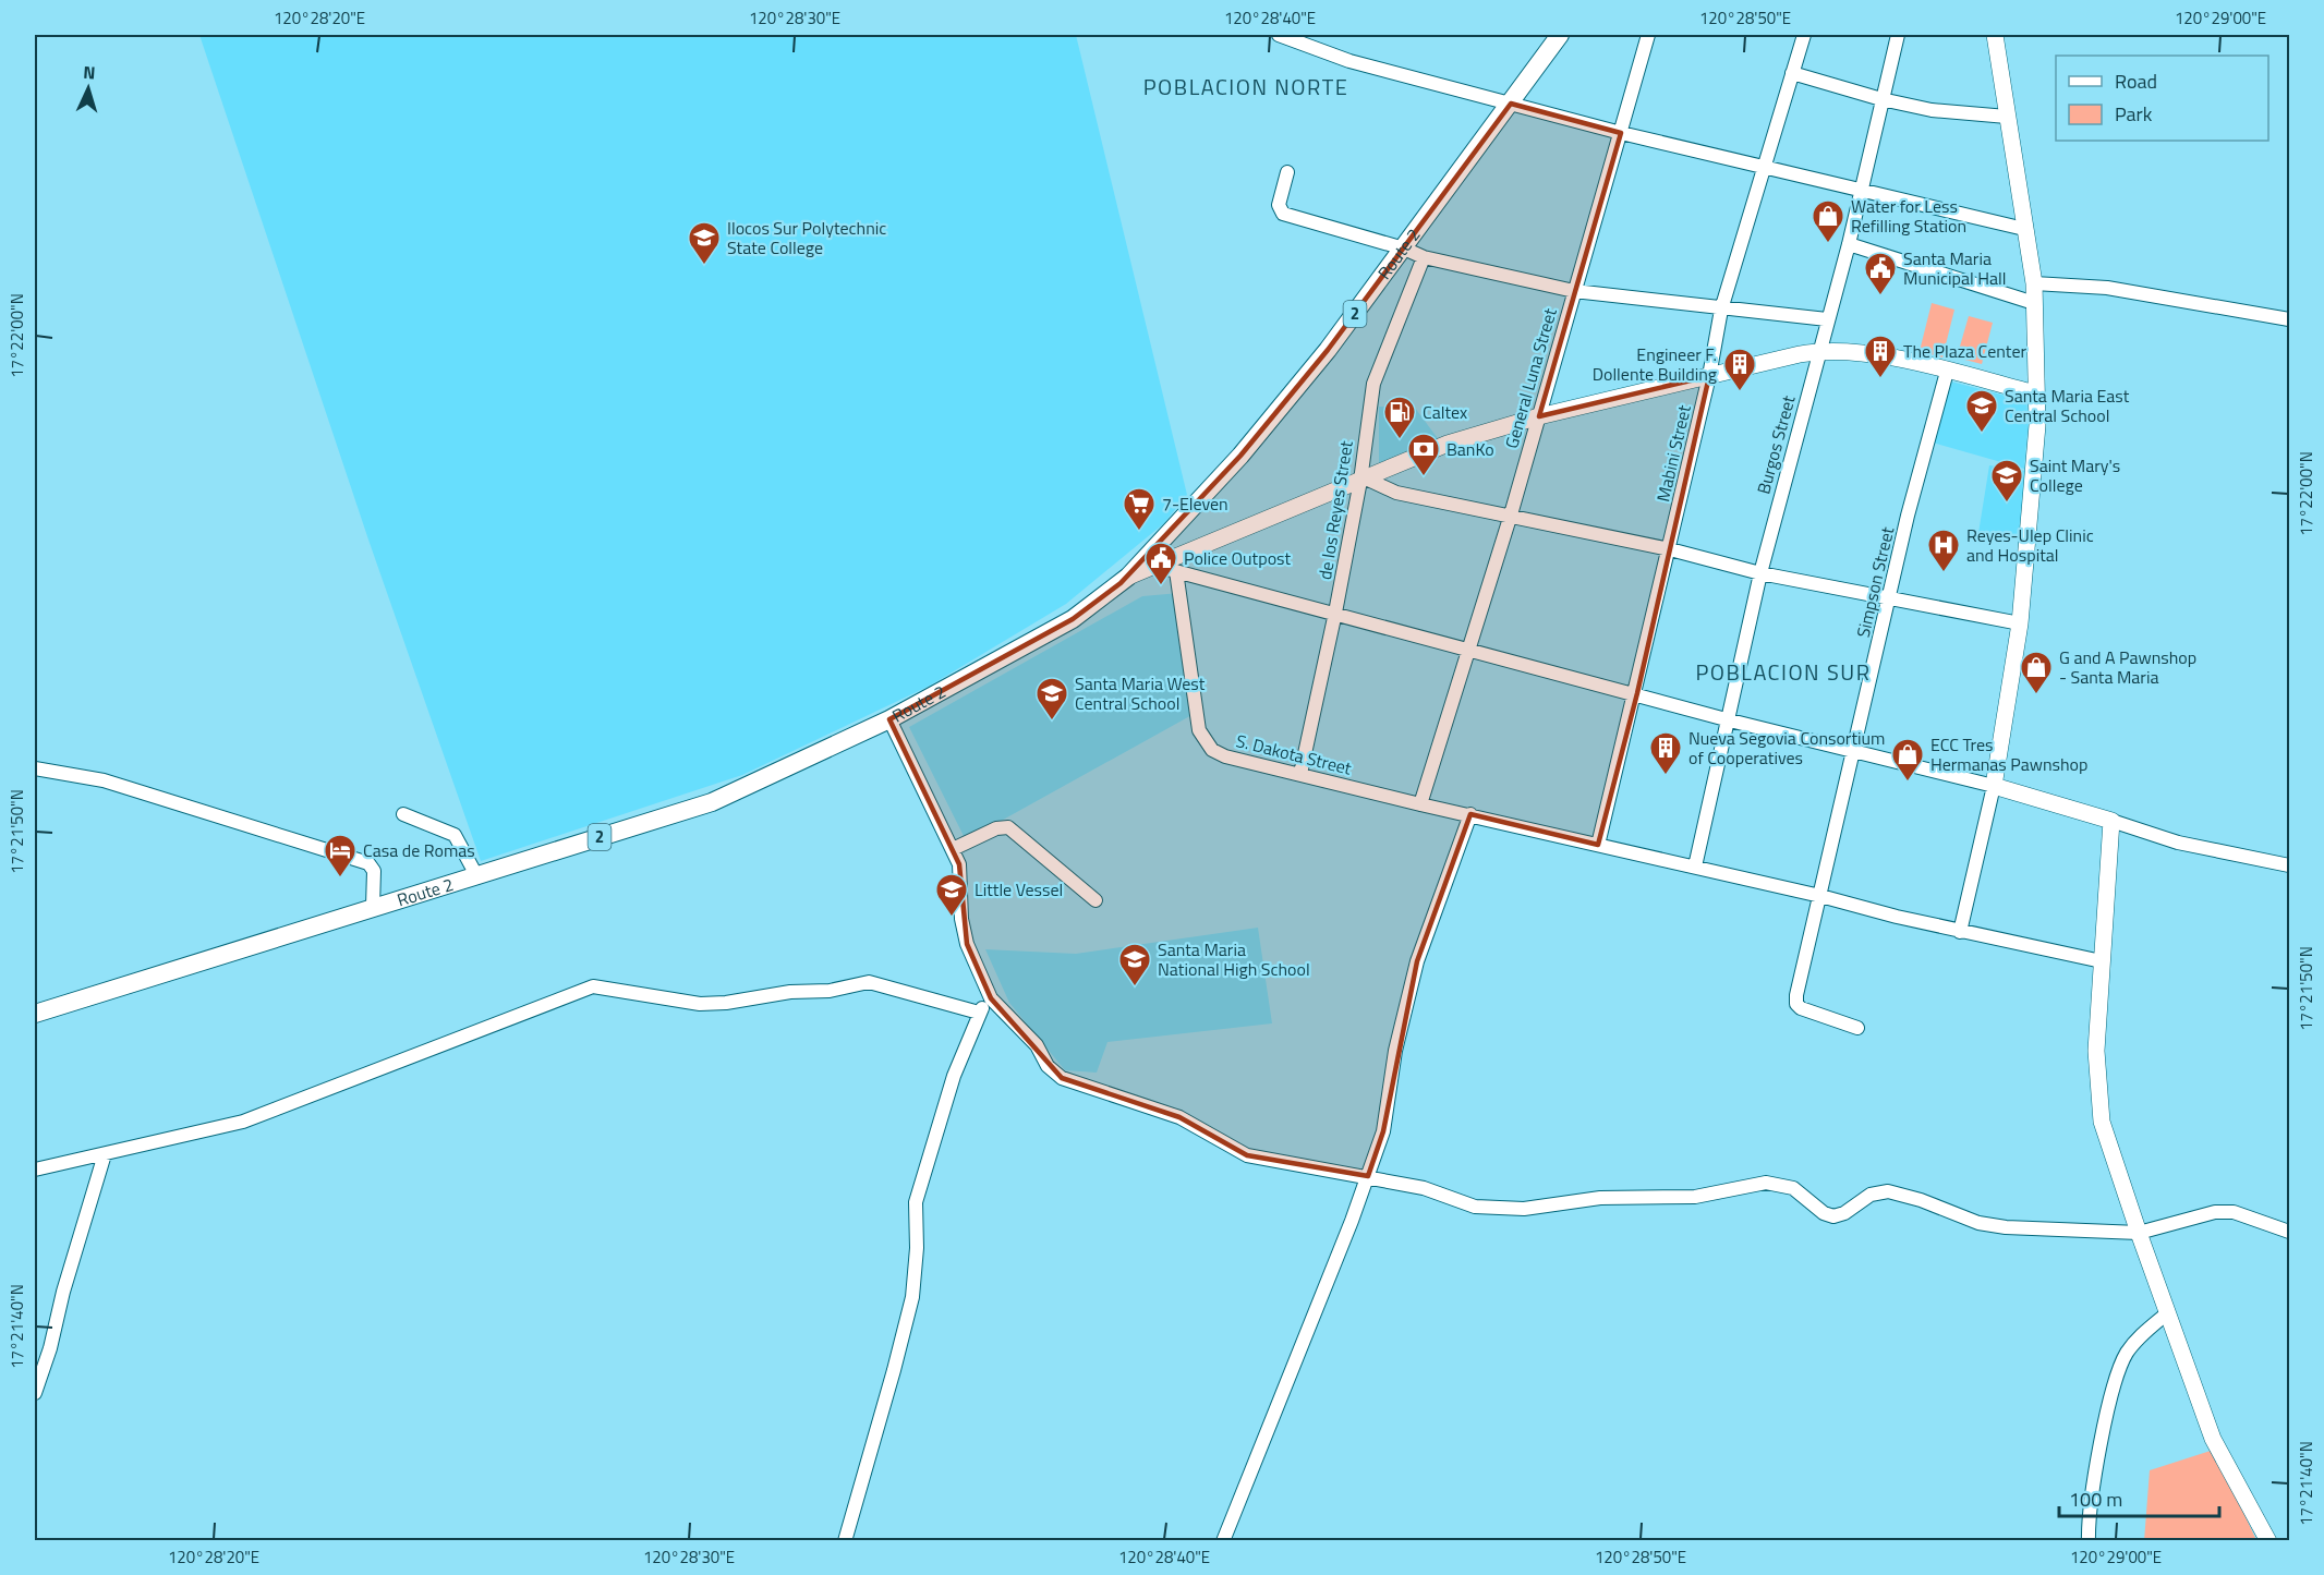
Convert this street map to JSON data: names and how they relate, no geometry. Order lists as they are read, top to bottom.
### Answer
{
  "streets": {
    "highway": ["Route 2", "2"],
    "street": [
      "General Luna Street",
      "Burgos Street",
      "Mabini Street",
      "de los Reyes Street",
      "Simpson Street",
      "S. Dakota Street"
    ]
  },
  "crossings": [
    ["General Luna Street", "S. Dakota Street"],
    ["Burgos Street", "S. Dakota Street"],
    ["Mabini Street", "S. Dakota Street"],
    ["de los Reyes Street", "S. Dakota Street"],
    ["Simpson Street", "S. Dakota Street"]
  ],
  "districts": ["POBLACION NORTE", "POBLACION SUR"],
  "places": {
    "shop": ["Water for Less Refilling Station", "G and A Pawnshop - Santa Maria", "ECC Tres Hermanas Pawnshop"],
    "school or university": [
      "Ilocos Sur Polytechnic State College",
      "Santa Maria East Central School",
      "Saint Mary's College",
      "Santa Maria West Central School",
      "Little Vessel",
      "Santa Maria National High School"
    ],
    "public building": ["Santa Maria Municipal Hall", "Police Outpost"],
    "building": ["The Plaza Center", "Engineer F. Dollente Building", "Nueva Segovia Consortium of Cooperatives"],
    "fuel station": ["Caltex"],
    "bank": ["BanKo"],
    "supermarket": ["7-Eleven"],
    "hospital": ["Reyes-Ulep Clinic and Hospital"],
    "hotel": ["Casa de Romas"]
  },
  "legend": ["Road", "Park"],
  "scale_bar": "100 m",
  "north": "top",
  "coordinates": [
    "120°28'20\"E",
    "120°28'30\"E",
    "120°28'40\"E",
    "120°28'50\"E",
    "120°29'00\"E",
    "17°22'00\"N",
    "17°21'50\"N",
    "17°21'40\"N"
  ]
}
